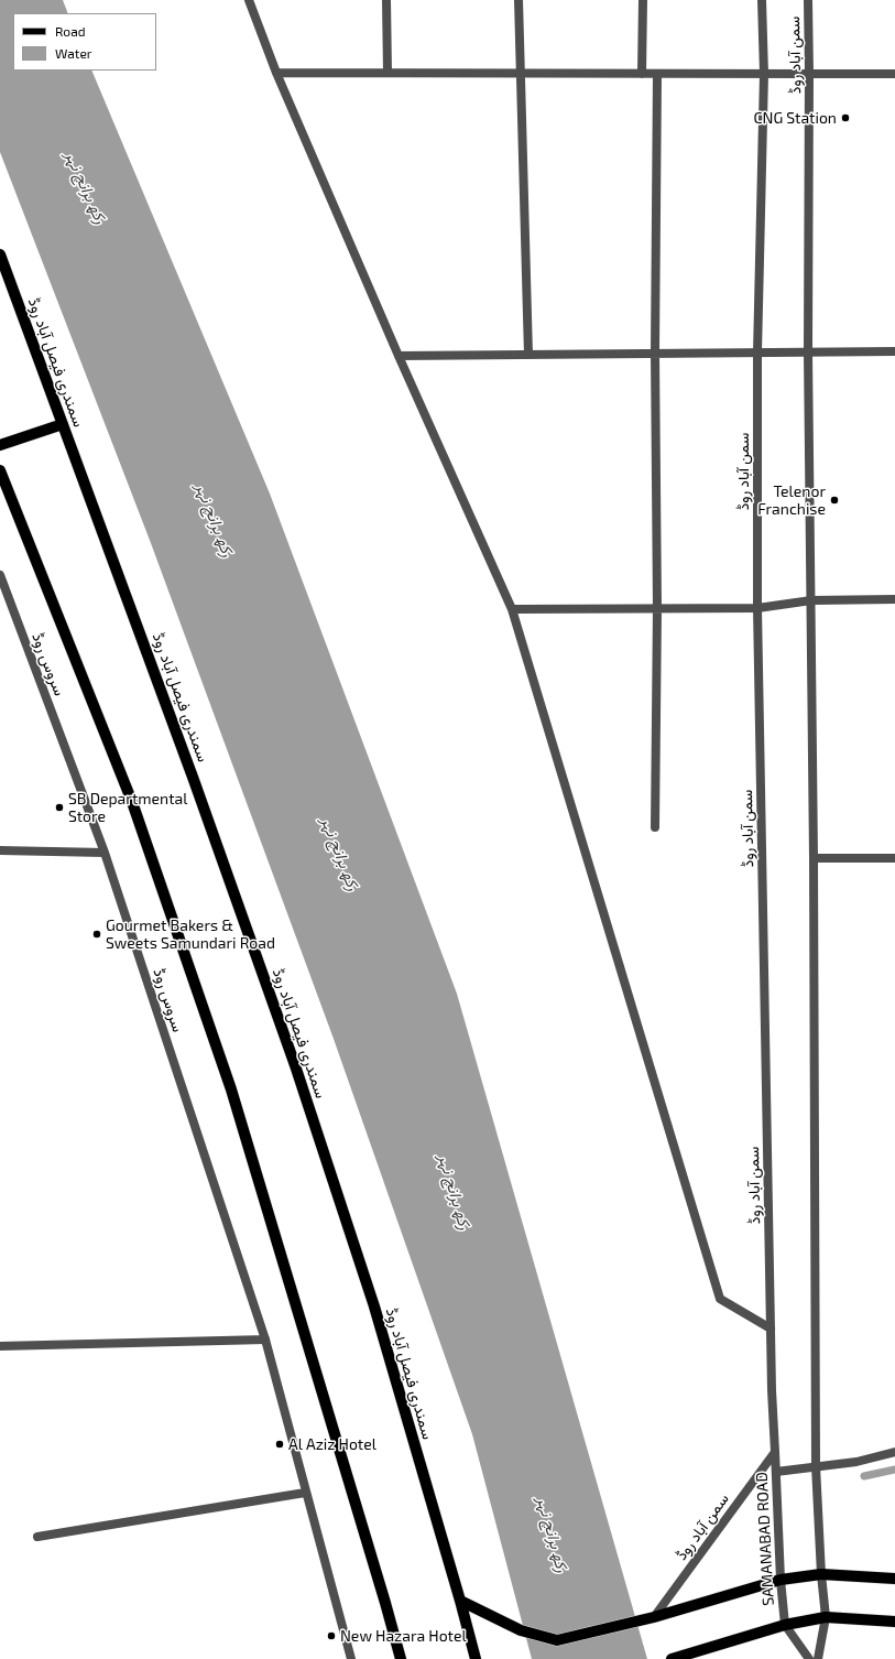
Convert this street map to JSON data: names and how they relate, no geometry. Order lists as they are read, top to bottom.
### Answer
{
  "streets": {
    "main road": ["سمندری فیصل آباد روڈ"],
    "street": ["سمن آباد روڈ", "سروس روڈ", "SAMANABAD ROAD"]
  },
  "crossings": [
    ["سمن آباد روڈ", "SAMANABAD ROAD"]
  ],
  "water": ["رکھ برانچ نہر"],
  "places": [
    "CNG Station",
    "Telenor Franchise",
    "SB Departmental Store",
    "Gourmet Bakers & Sweets Samundari Road",
    "Al Aziz Hotel",
    "New Hazara Hotel"
  ],
  "legend": ["Road", "Water"]
}
